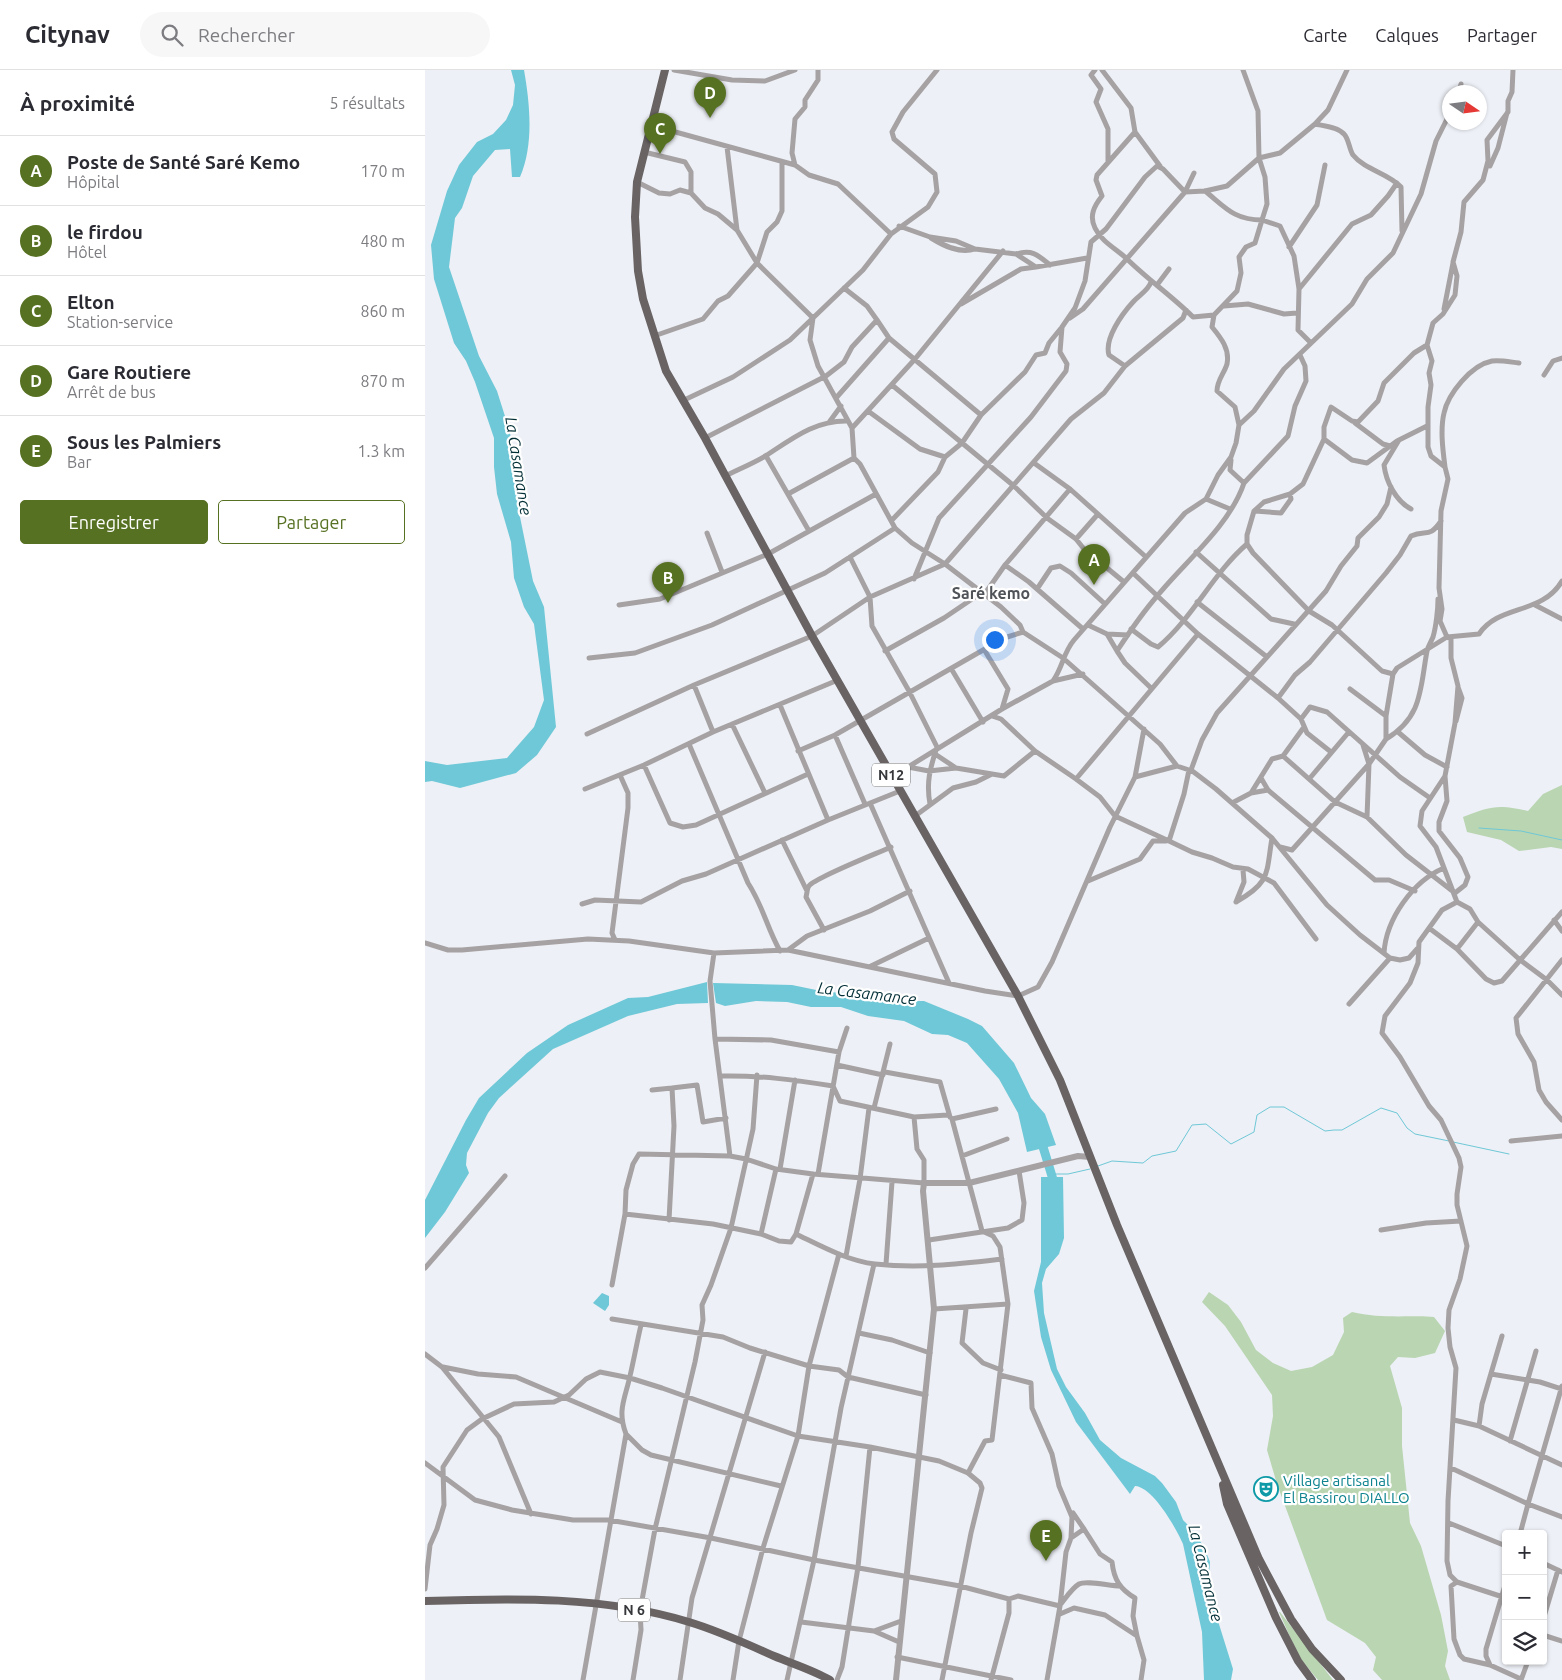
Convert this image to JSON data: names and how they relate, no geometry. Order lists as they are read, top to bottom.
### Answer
{
  "streets": {
    "main road": ["N12", "N 6"]
  },
  "districts": ["Saré kemo"],
  "water": ["La Casamance"],
  "places": {
    "theatre": ["Village artisanal El Bassirou DIALLO"]
  },
  "north": "right",
  "page": {
    "header": "Citynav",
    "search": "Rechercher",
    "nav": ["Carte", "Calques", "Partager"],
    "heading": ["À proximité", "5 résultats"],
    "pins": [
      "D",
      "C",
      "A",
      "B",
      "E"
    ],
    "list": [
      {
        "mark": "A",
        "name": "Poste de Santé Saré Kemo",
        "note": "Hôpital",
        "value": "170 m"
      },
      {
        "mark": "B",
        "name": "le firdou",
        "note": "Hôtel",
        "value": "480 m"
      },
      {
        "mark": "C",
        "name": "Elton",
        "note": "Station-service",
        "value": "860 m"
      },
      {
        "mark": "D",
        "name": "Gare Routiere",
        "note": "Arrêt de bus",
        "value": "870 m"
      },
      {
        "mark": "E",
        "name": "Sous les Palmiers",
        "note": "Bar",
        "value": "1.3 km"
      }
    ],
    "buttons": ["Enregistrer", "Partager"],
    "map_buttons": ["+", "−"]
  }
}
